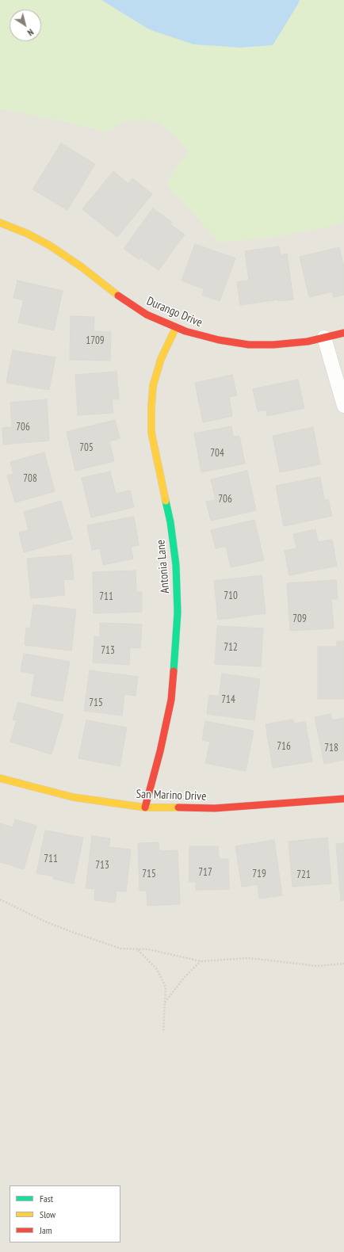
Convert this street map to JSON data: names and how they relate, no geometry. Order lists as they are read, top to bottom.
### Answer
{
  "streets": {
    "street": ["Durango Drive", "Antonia Lane", "San Marino Drive"]
  },
  "crossings": [
    ["Durango Drive", "Antonia Lane"],
    ["Antonia Lane", "San Marino Drive"]
  ],
  "house_numbers": [
    "1709",
    "706",
    "705",
    "704",
    "708",
    "706",
    "710",
    "711",
    "709",
    "712",
    "713",
    "714",
    "715",
    "716",
    "718",
    "711",
    "713",
    "717",
    "715",
    "719",
    "721"
  ],
  "legend": ["Fast", "Slow", "Jam"],
  "north": "bottom right"
}
